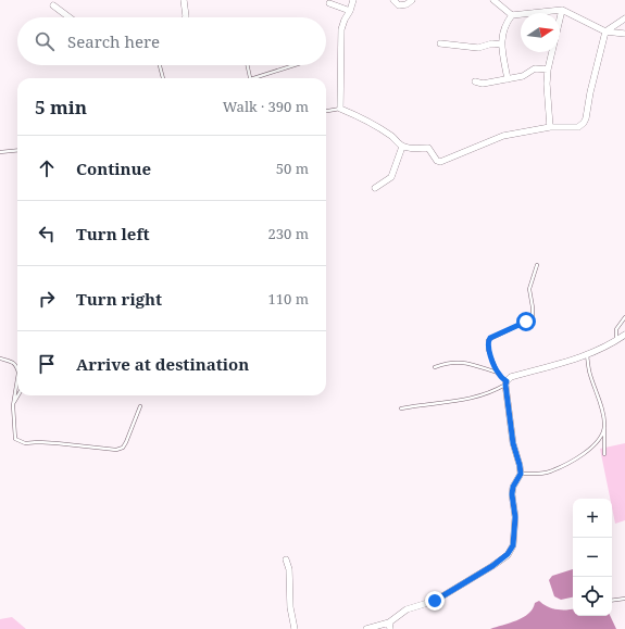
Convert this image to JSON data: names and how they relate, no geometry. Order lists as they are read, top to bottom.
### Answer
{
  "north": "right",
  "page": {
    "search": "Search here",
    "heading": ["5 min", "Walk · 390 m"],
    "list": [
      ["Continue", "50 m"],
      ["Turn left", "230 m"],
      ["Turn right", "110 m"],
      "Arrive at destination"
    ],
    "map_buttons": ["+", "−"]
  }
}
